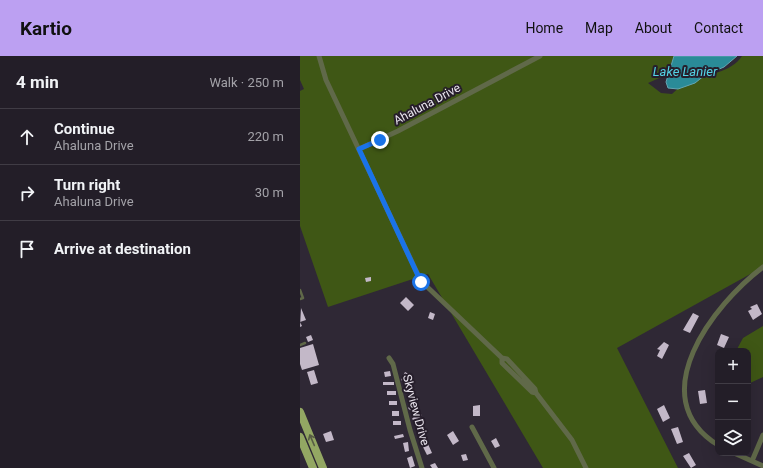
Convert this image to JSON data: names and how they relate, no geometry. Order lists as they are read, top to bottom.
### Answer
{
  "streets": {
    "street": ["Ahaluna Drive", "Skyview Drive"]
  },
  "water": ["Lake Lanier"],
  "page": {
    "header": "Kartio",
    "nav": [
      "Home",
      "Map",
      "About",
      "Contact"
    ],
    "heading": ["4 min", "Walk · 250 m"],
    "list": [
      ["Continue", "Ahaluna Drive", "220 m"],
      ["Turn right", "Ahaluna Drive", "30 m"],
      "Arrive at destination"
    ],
    "map_buttons": ["+", "−"]
  }
}
